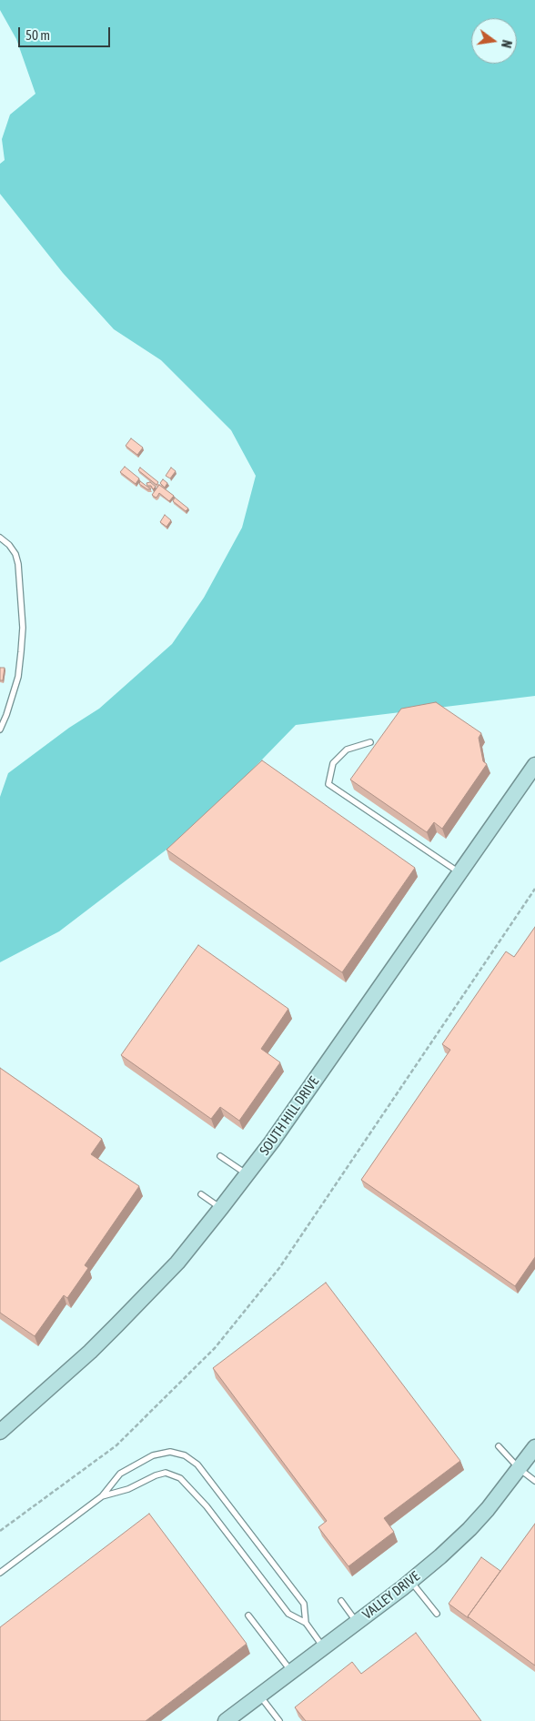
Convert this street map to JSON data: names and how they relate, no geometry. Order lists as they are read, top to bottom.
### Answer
{
  "streets": {
    "street": ["SOUTH HILL DRIVE", "VALLEY DRIVE"]
  },
  "scale_bar": "50 m",
  "north": "right"
}
